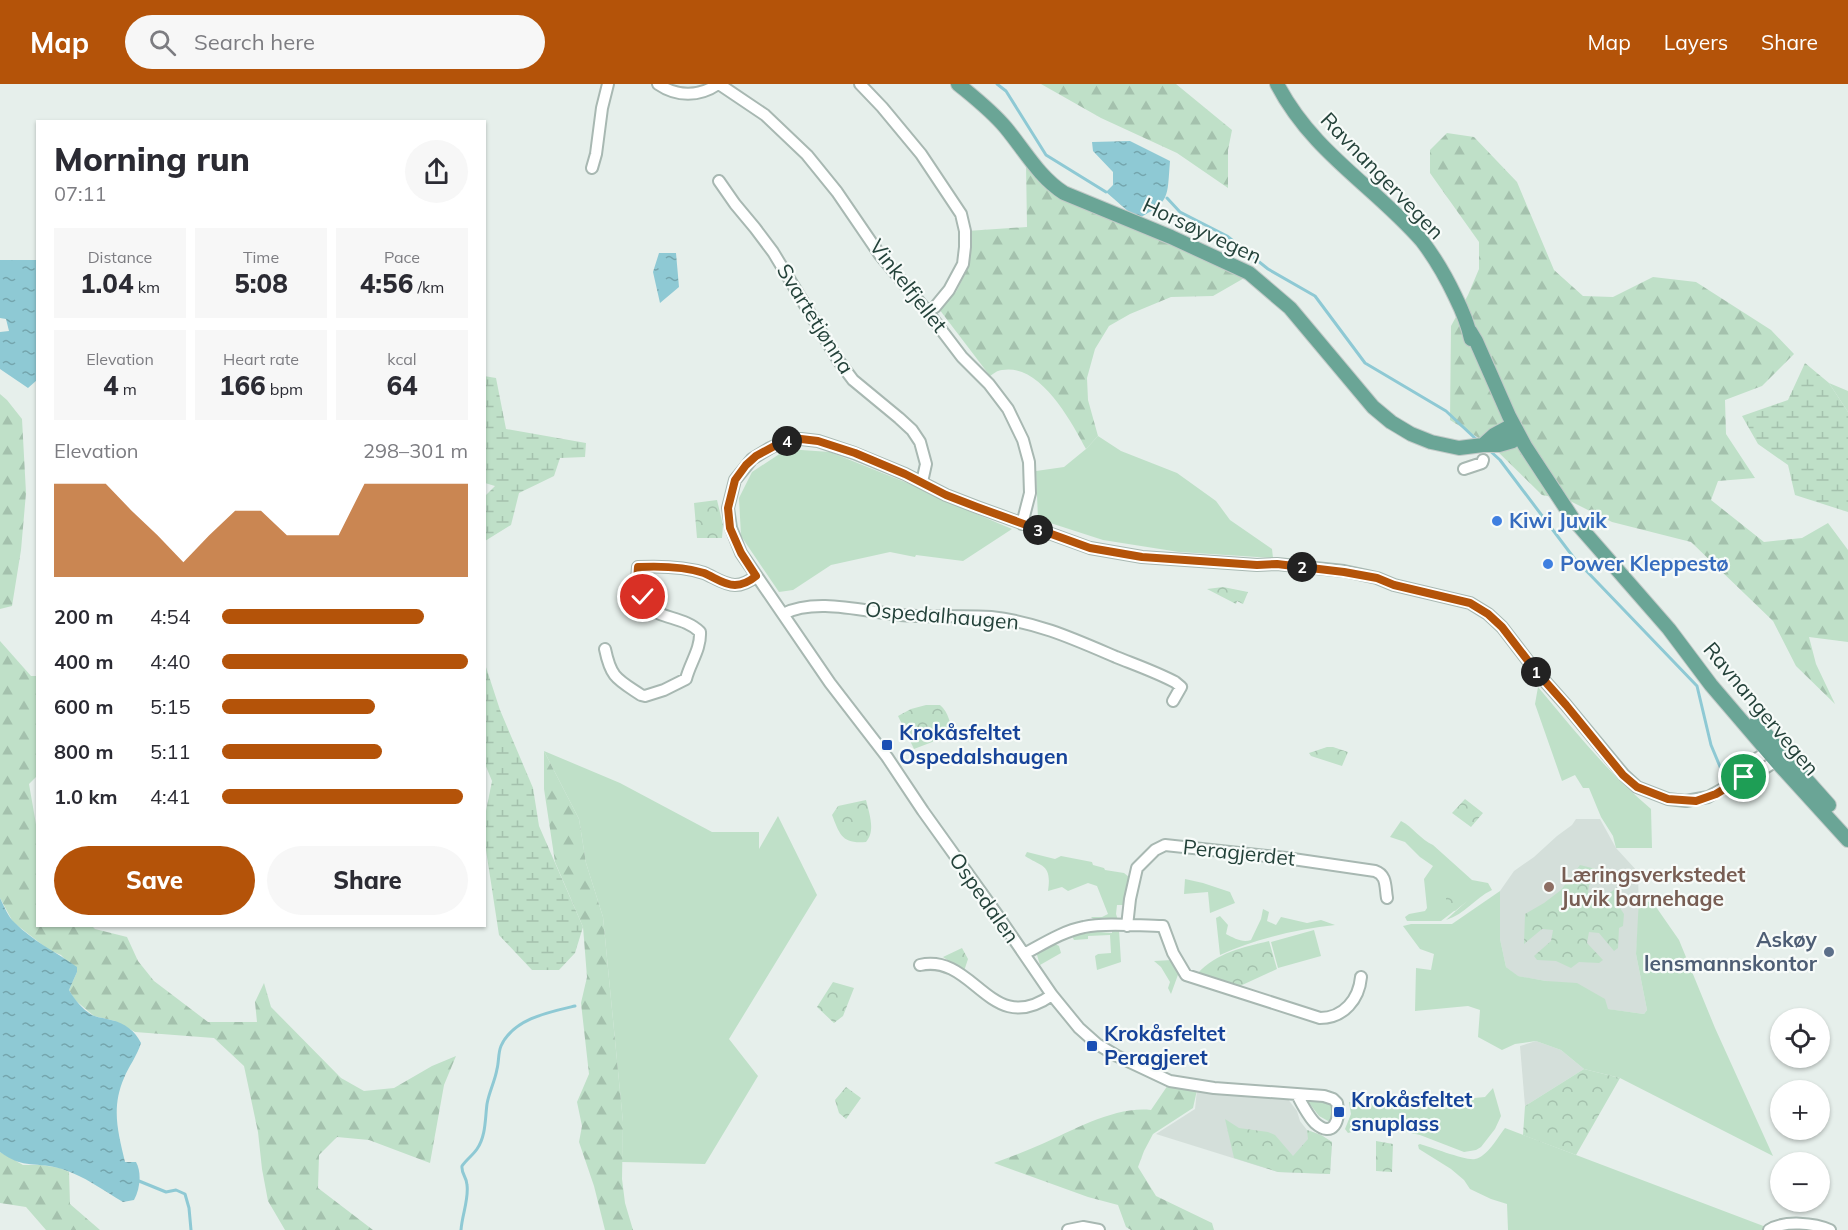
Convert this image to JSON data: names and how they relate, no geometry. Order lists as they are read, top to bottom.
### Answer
{
  "streets": {
    "main road": ["Ravnangervegen", "Horsøyvegen"],
    "street": [
      "Vinkelfjellet",
      "Svartetjønna",
      "Ospedalhaugen",
      "Peragjerdet",
      "Ospedalen"
    ]
  },
  "crossings": [
    ["Ravnangervegen", "Horsøyvegen"],
    ["Ravnangervegen", "Ospedalen"],
    ["Vinkelfjellet", "Ospedalen"],
    ["Svartetjønna", "Ospedalen"],
    ["Ospedalhaugen", "Ospedalen"]
  ],
  "places": {
    "other": [
      "Kiwi Juvik",
      "Power Kleppestø",
      "Læringsverkstedet Juvik barnehage",
      "Askøy lensmannskontor"
    ],
    "transit": ["Krokåsfeltet Ospedalshaugen", "Krokåsfeltet Peragjeret", "Krokåsfeltet snuplass"]
  },
  "page": {
    "header": "Map",
    "search": "Search here",
    "nav": ["Map", "Layers", "Share"],
    "heading": ["Morning run", "07:11"],
    "stats": [
      ["Distance", "1.04 km"],
      ["Time", "5:08"],
      ["Pace", "4:56 /km"],
      ["Elevation", "4 m"],
      ["Heart rate", "166 bpm"],
      ["kcal", "64"]
    ],
    "pins": [
      "4",
      "3",
      "2",
      "1"
    ],
    "chart": ["Elevation", "298–301 m"],
    "list": [
      {
        "name": "200 m",
        "note": "4:54"
      },
      {
        "name": "400 m",
        "note": "4:40"
      },
      {
        "name": "600 m",
        "note": "5:15"
      },
      {
        "name": "800 m",
        "note": "5:11"
      },
      {
        "name": "1.0 km",
        "note": "4:41"
      }
    ],
    "buttons": ["Save", "Share"],
    "map_buttons": ["+", "−"]
  }
}
